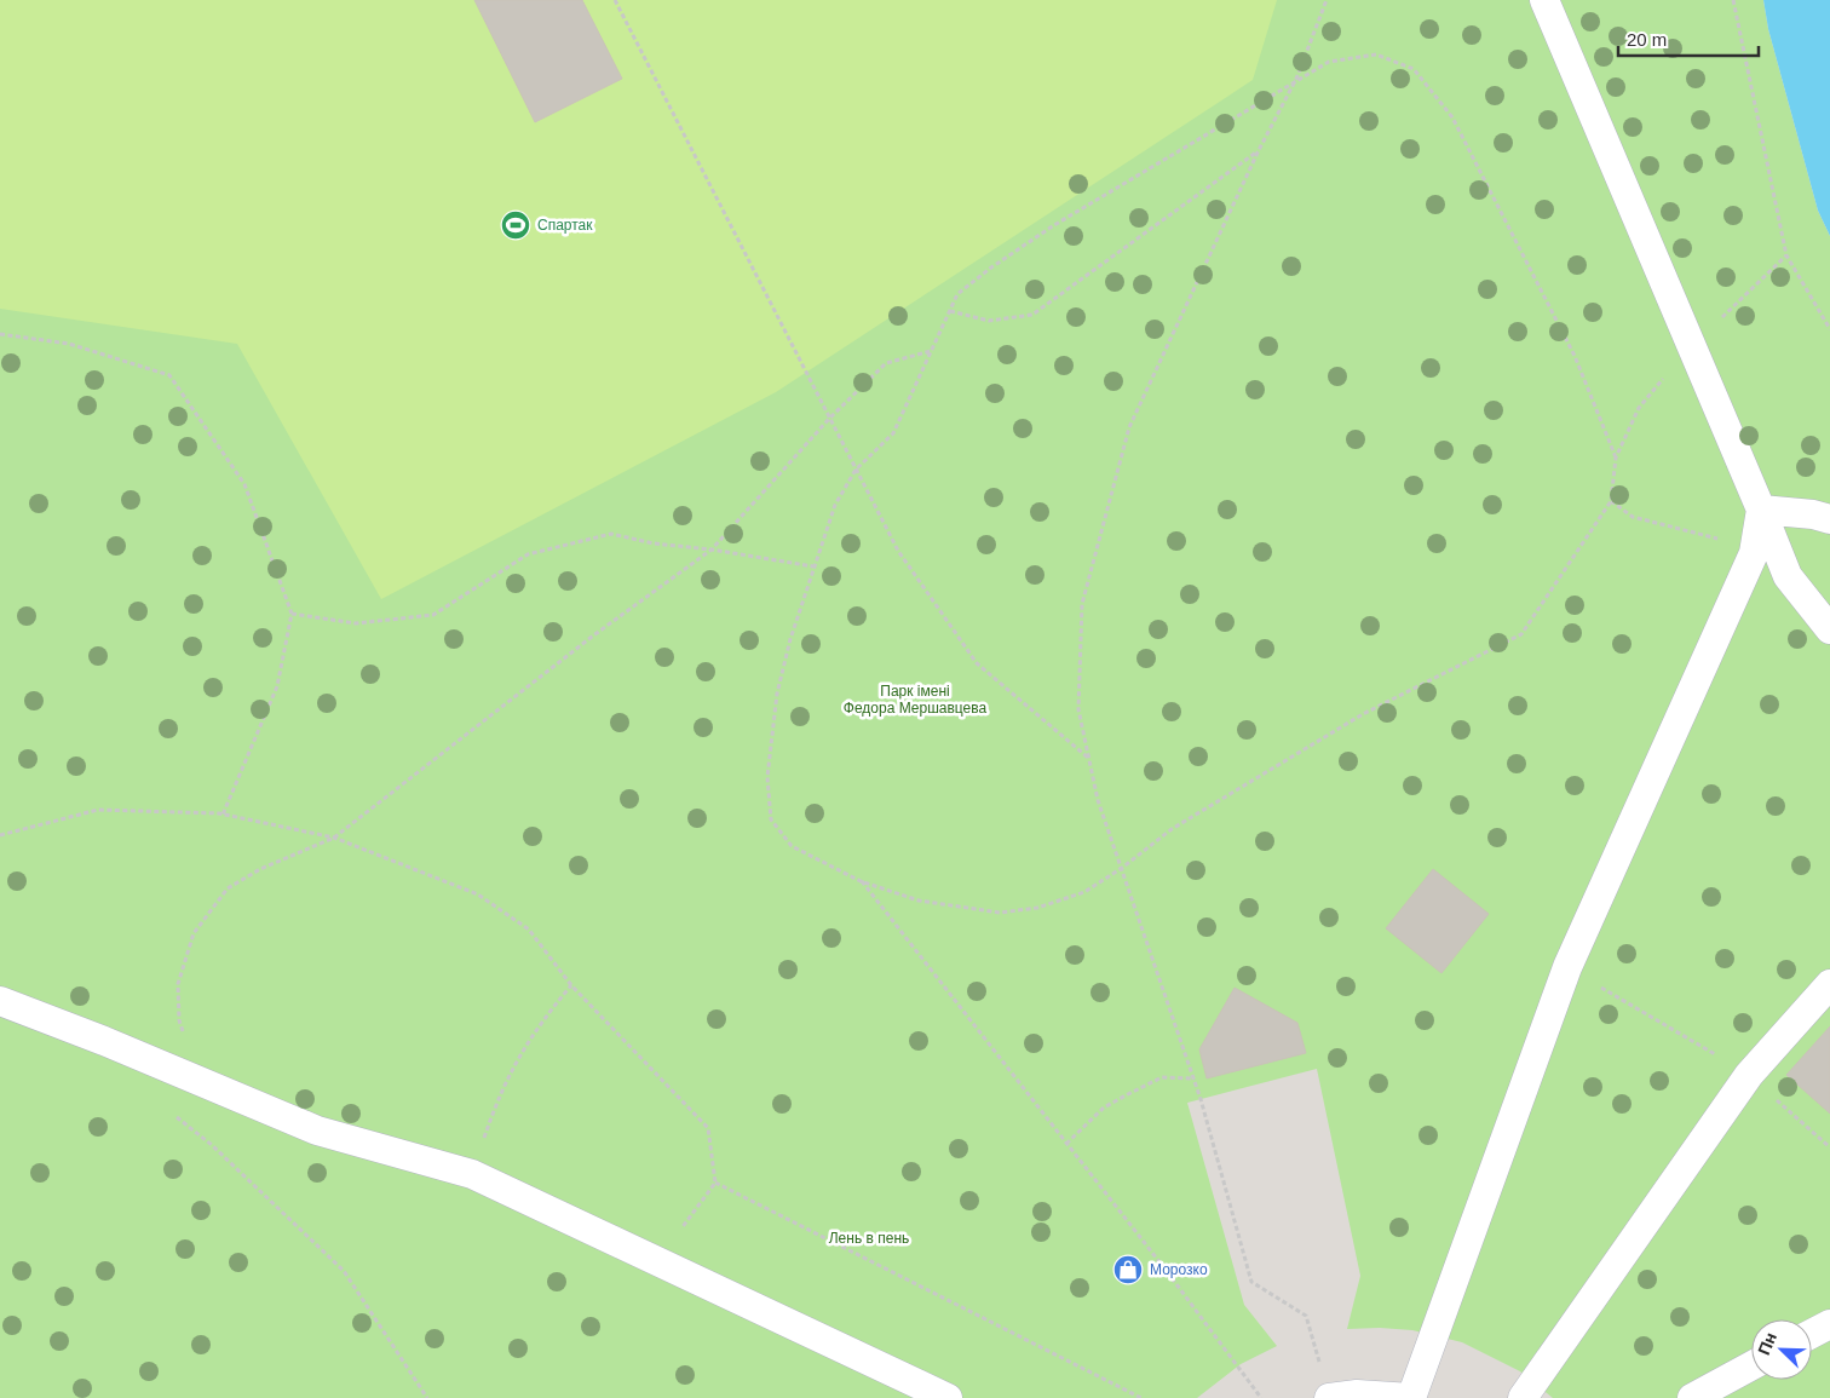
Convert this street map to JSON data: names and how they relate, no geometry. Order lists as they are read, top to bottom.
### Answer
{
  "parks": ["Парк імені Федора Мершавцева", "Лень в пень"],
  "places": {
    "sports": ["Спартак"],
    "shop": ["Морозко"]
  },
  "scale_bar": "20 m",
  "north": "top left"
}
